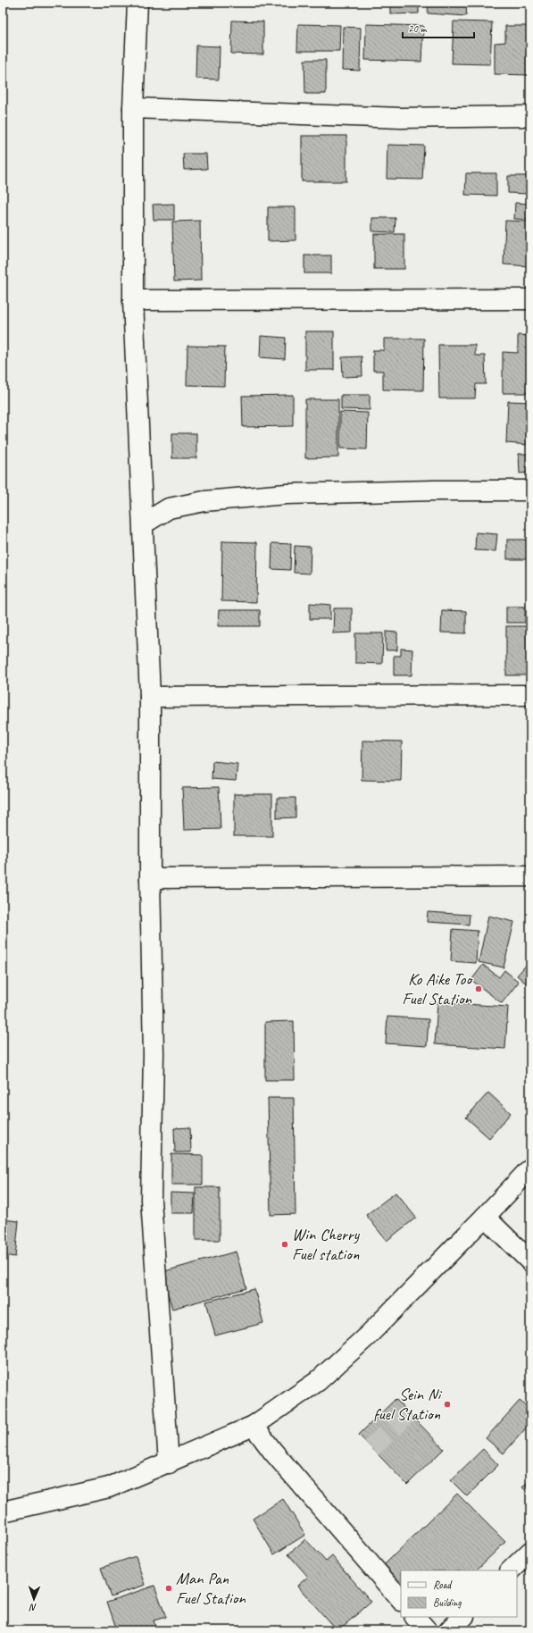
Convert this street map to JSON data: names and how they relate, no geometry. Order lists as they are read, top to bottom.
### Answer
{
  "places": [
    "Ko Aike Too Fuel Station",
    "Win Cherry Fuel station",
    "Sein Ni fuel Station",
    "Man Pan Fuel Station"
  ],
  "legend": ["Road", "Building"],
  "scale_bar": "20 m",
  "north": "bottom"
}
